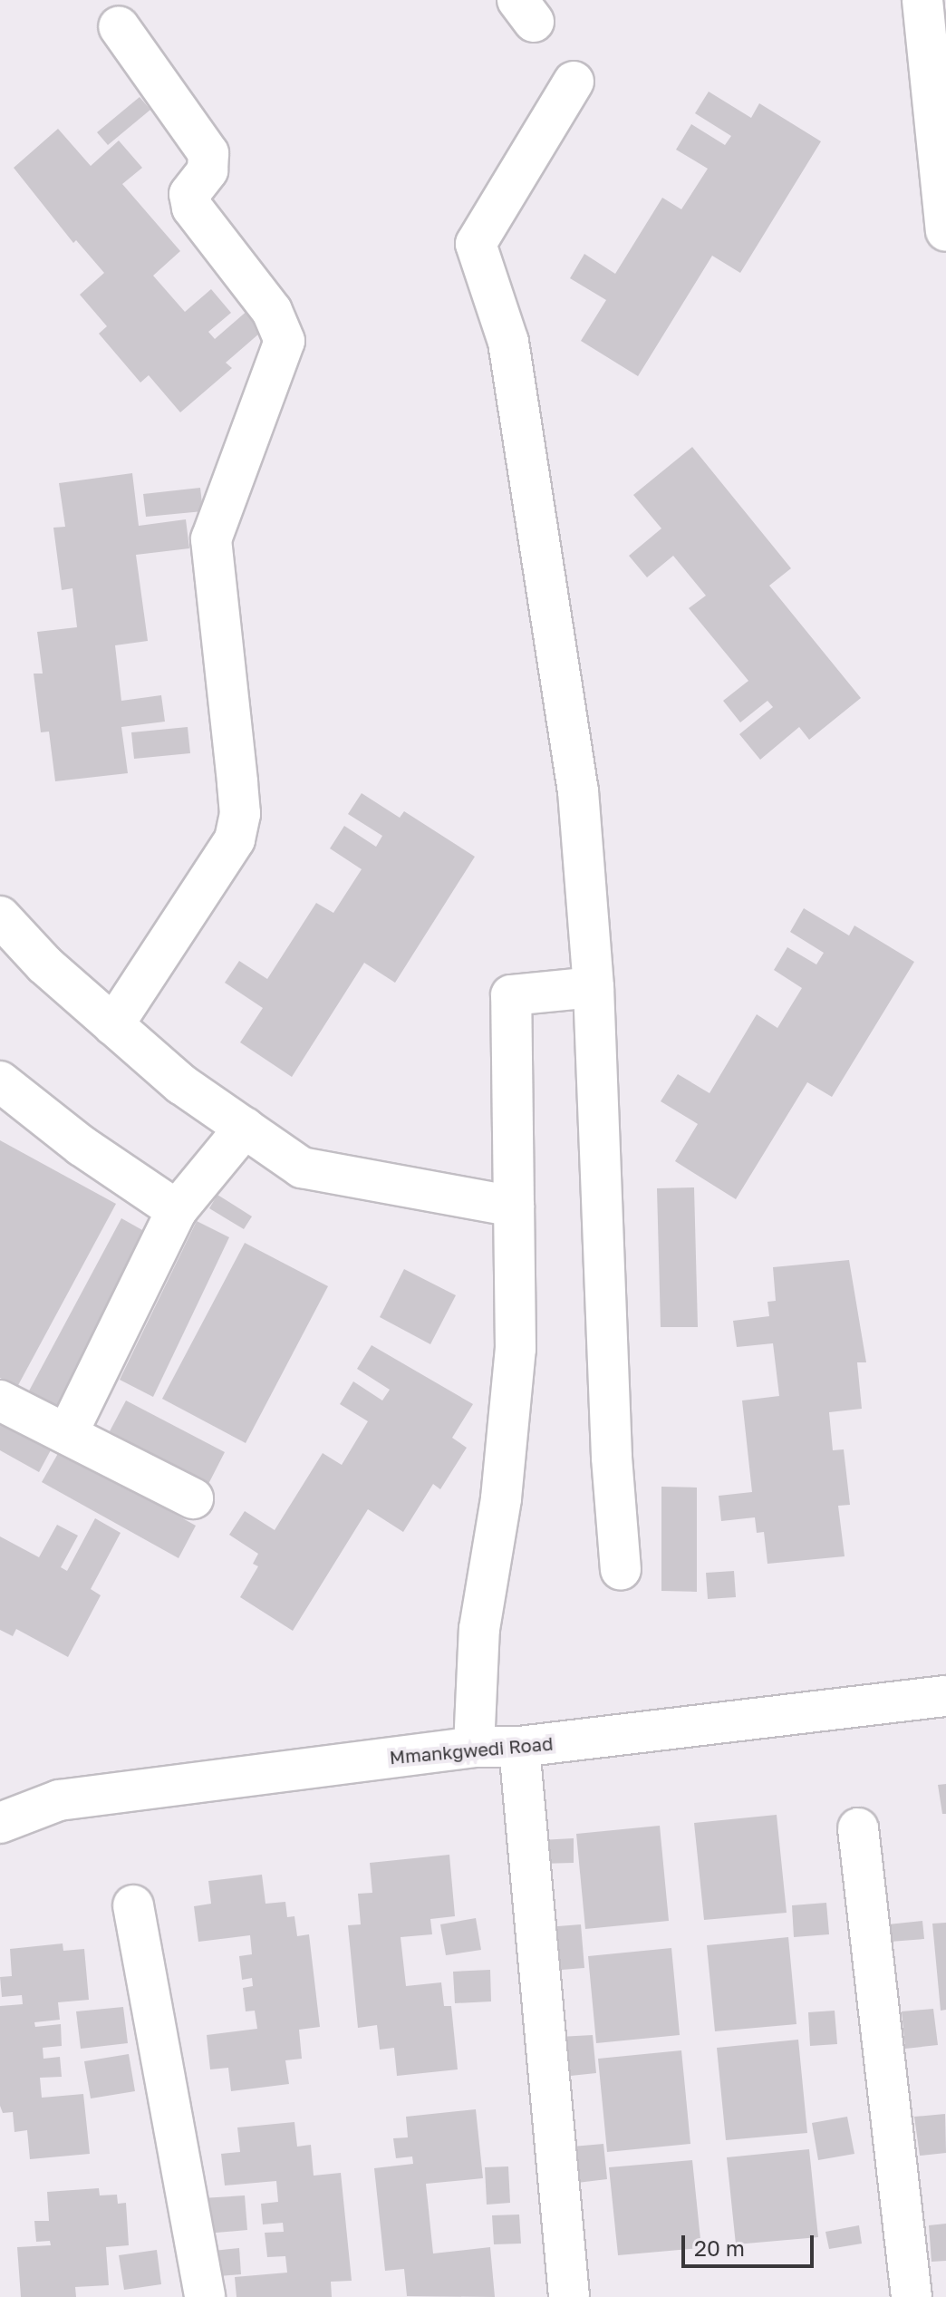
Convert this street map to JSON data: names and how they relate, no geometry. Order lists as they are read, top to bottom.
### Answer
{
  "streets": {
    "street": ["Mmankgwedi Road"]
  },
  "scale_bar": "20 m"
}
